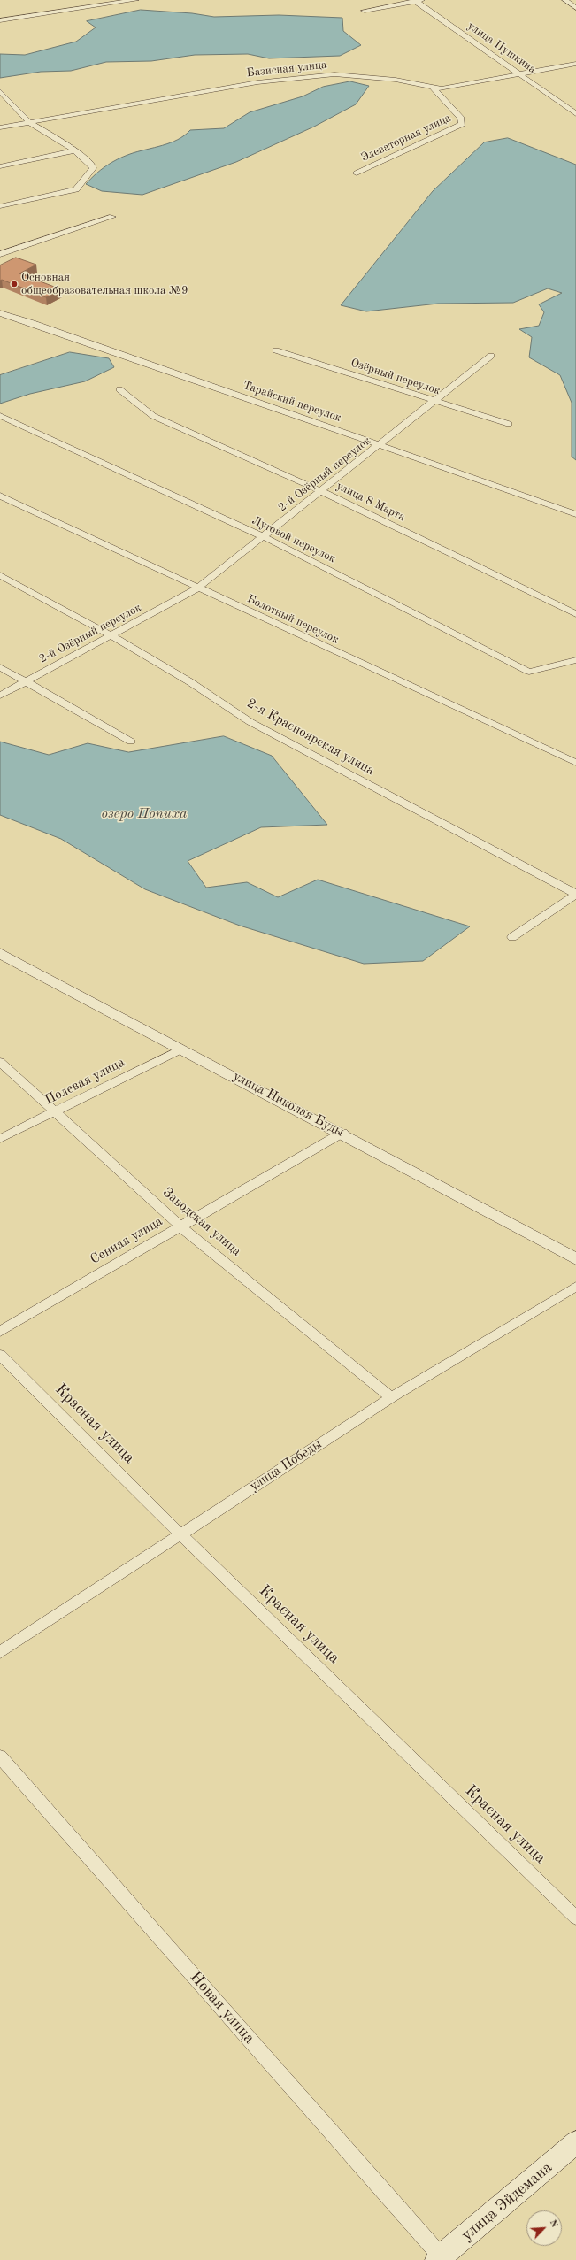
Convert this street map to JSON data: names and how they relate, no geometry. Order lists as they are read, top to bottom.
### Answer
{
  "streets": {
    "main road": ["улица Эйдемана"],
    "street": [
      "улица Пушкина",
      "Базисная улица",
      "Элеваторная улица",
      "Озёрный переулок",
      "Тарайский переулок",
      "2-й Озёрный переулок",
      "улица 8 Марта",
      "Луговой переулок",
      "Болотный переулок",
      "2-я Красноярская улица",
      "Полевая улица",
      "улица Николая Буды",
      "Заводская улица",
      "Сенная улица",
      "Красная улица",
      "улица Победы",
      "Новая улица"
    ]
  },
  "crossings": [
    ["улица Пушкина", "Базисная улица"],
    ["Базисная улица", "Элеваторная улица"],
    ["Озёрный переулок", "2-й Озёрный переулок"],
    ["Тарайский переулок", "2-й Озёрный переулок"],
    ["2-й Озёрный переулок", "улица 8 Марта"],
    ["2-й Озёрный переулок", "Луговой переулок"],
    ["2-й Озёрный переулок", "Болотный переулок"],
    ["2-й Озёрный переулок", "2-я Красноярская улица"],
    ["Полевая улица", "улица Николая Буды"],
    ["Полевая улица", "Заводская улица"],
    ["улица Николая Буды", "Сенная улица"],
    ["Заводская улица", "Сенная улица"],
    ["Заводская улица", "улица Победы"],
    ["Красная улица", "улица Победы"],
    ["Новая улица", "улица Эйдемана"]
  ],
  "water": ["озеро Попиха"],
  "places": ["Основная общеобразовательная школа №9"],
  "north": "top right"
}
